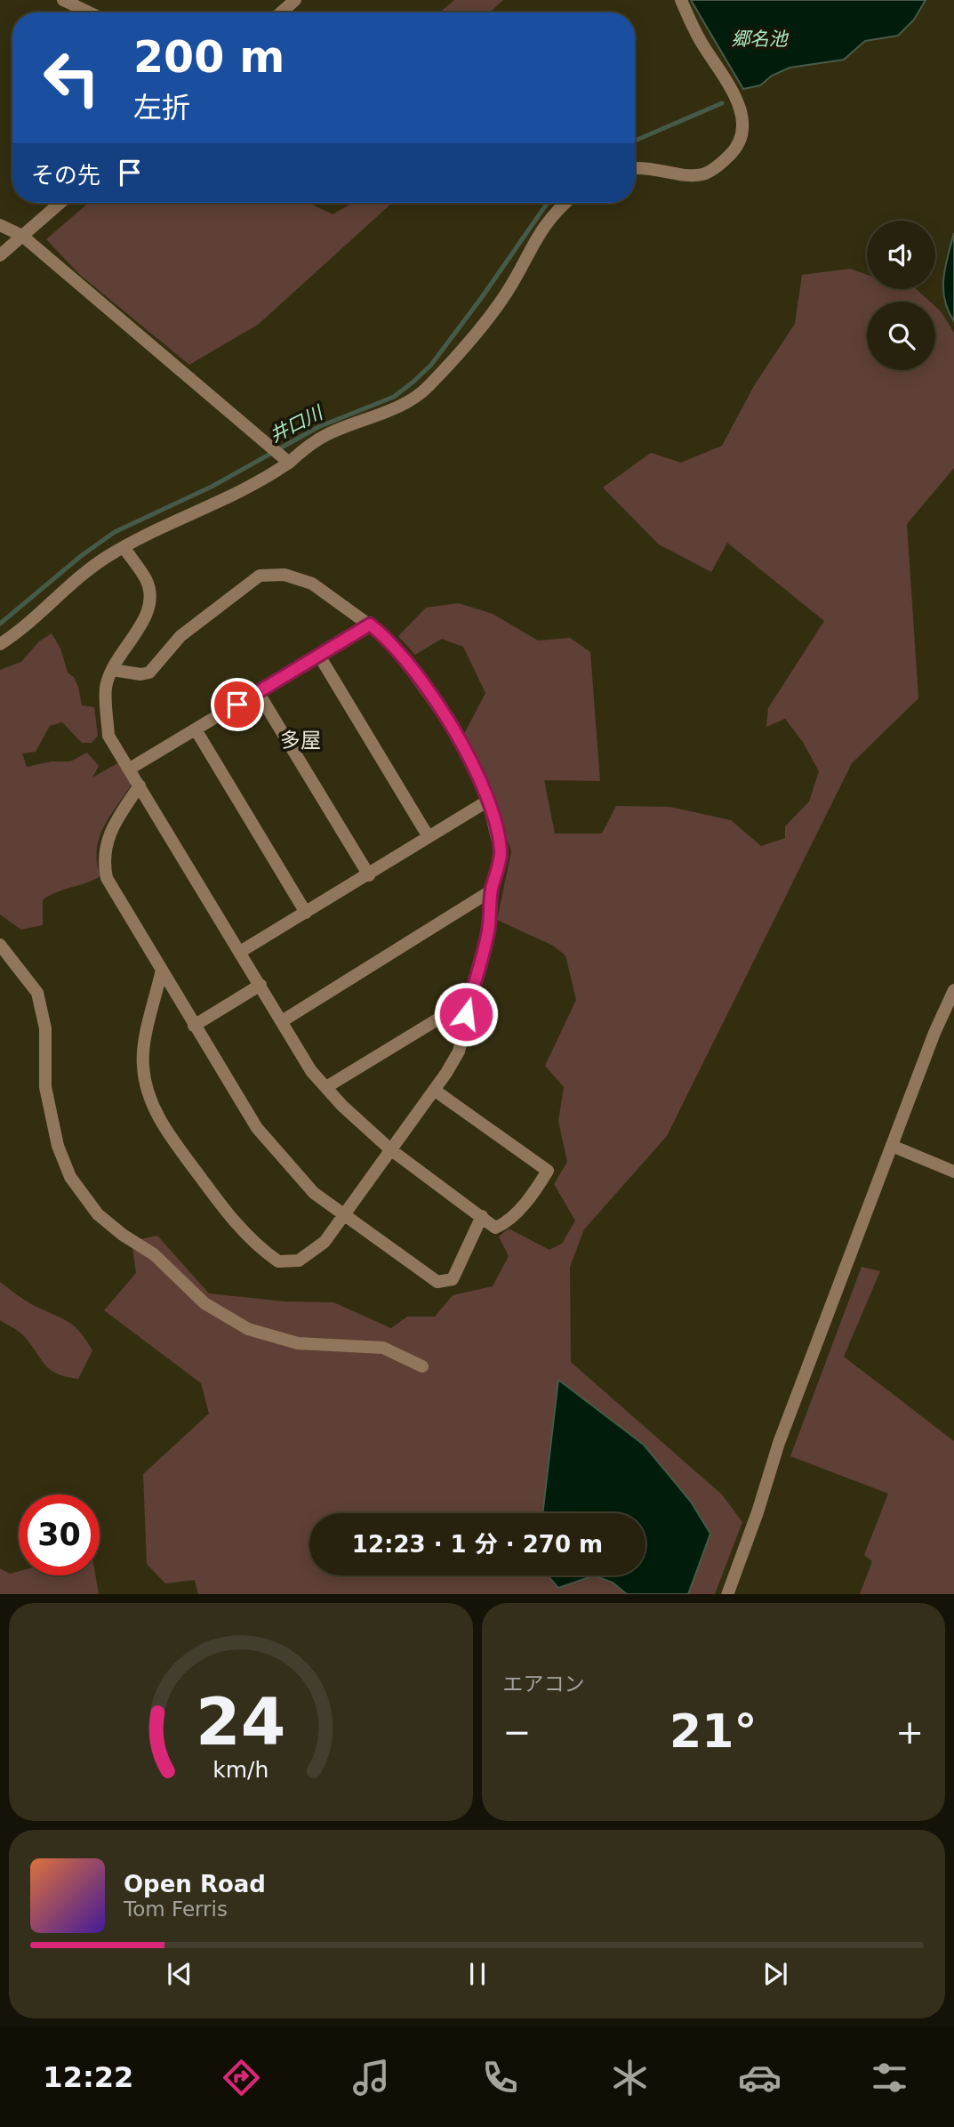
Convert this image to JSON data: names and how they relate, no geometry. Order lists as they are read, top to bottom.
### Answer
{
  "districts": ["多屋"],
  "water": ["郷名池", "井口川"],
  "page": {
    "turn": ["200 m", "左折"],
    "then": "その先",
    "limit": "30",
    "trip": "12:23 · 1 分 · 270 m",
    "tile": "エアコン",
    "heat": ["−", "21°", "+"],
    "song": ["Open Road", "Tom Ferris"],
    "tabs": "12:22",
    "gauge": ["24", "km/h"]
  }
}
